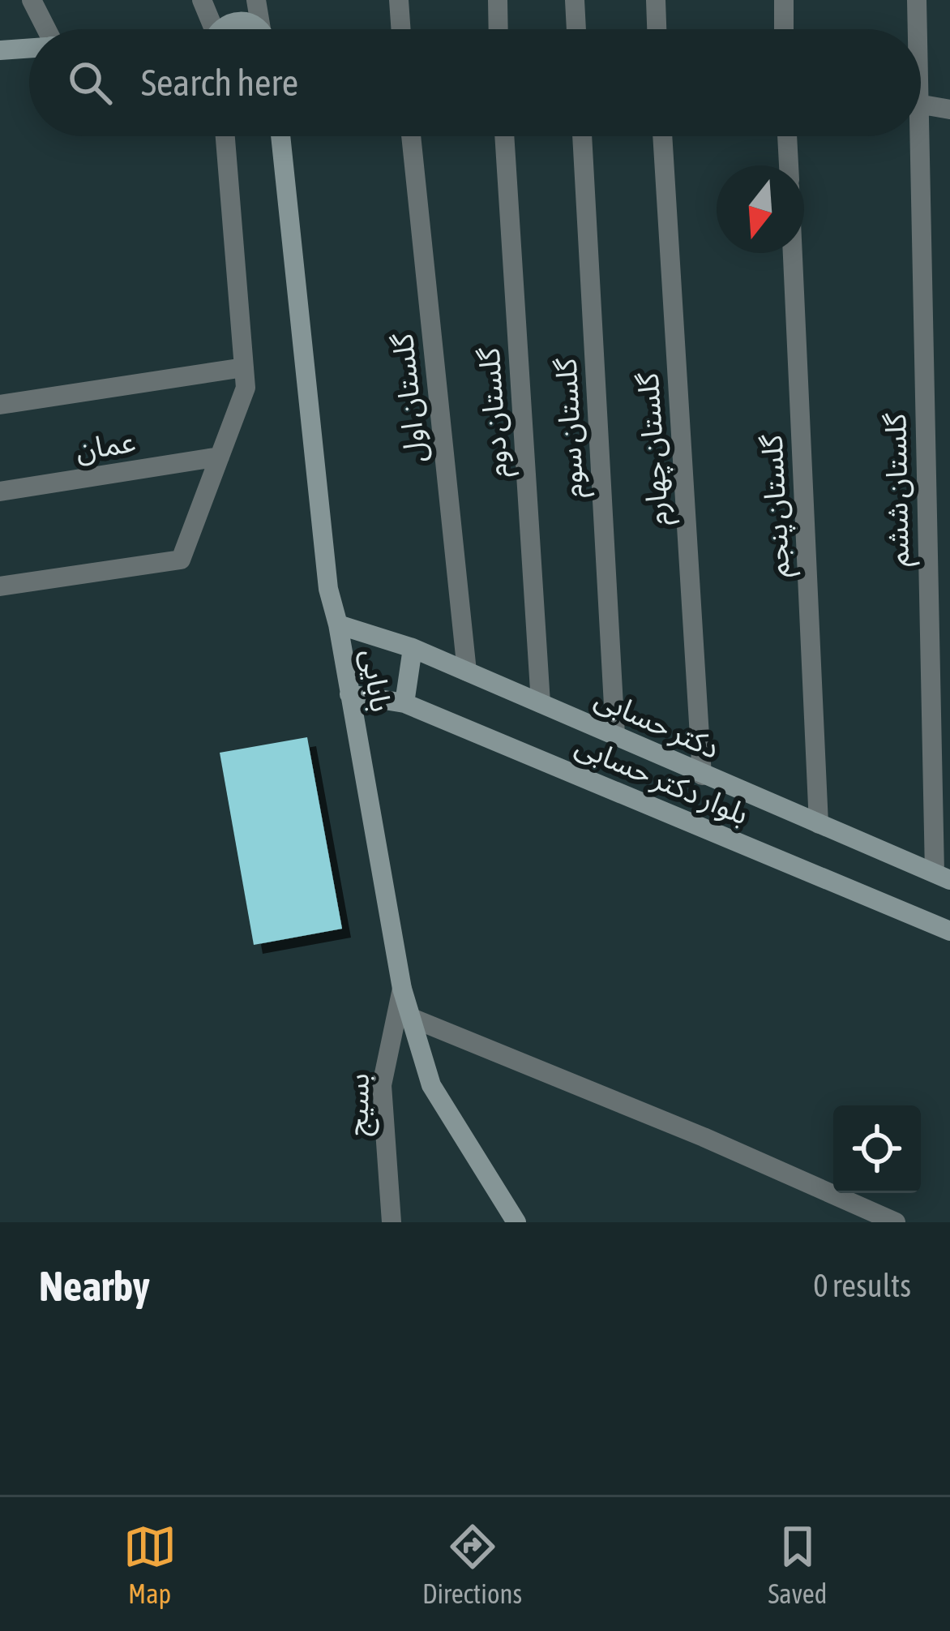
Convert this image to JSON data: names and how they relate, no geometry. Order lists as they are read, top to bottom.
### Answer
{
  "streets": {
    "street": [
      "گلستان اول",
      "گلستان دوم",
      "گلستان سوم",
      "عمان",
      "گلستان چهارم",
      "گلستان ششم",
      "گلستان پنجم",
      "بابایی",
      "دکتر حسابی",
      "بلوار دکتر حسابی",
      "بسیج"
    ]
  },
  "crossings": [
    ["گلستان اول", "دکتر حسابی"],
    ["گلستان دوم", "دکتر حسابی"],
    ["گلستان سوم", "دکتر حسابی"],
    ["گلستان چهارم", "دکتر حسابی"],
    ["گلستان ششم", "دکتر حسابی"],
    ["گلستان پنجم", "دکتر حسابی"],
    ["بابایی", "دکتر حسابی"],
    ["بابایی", "بلوار دکتر حسابی"],
    ["بابایی", "بسیج"]
  ],
  "north": "bottom",
  "page": {
    "search": "Search here",
    "heading": ["Nearby", "0 results"],
    "nav": ["Map", "Directions", "Saved"]
  }
}
